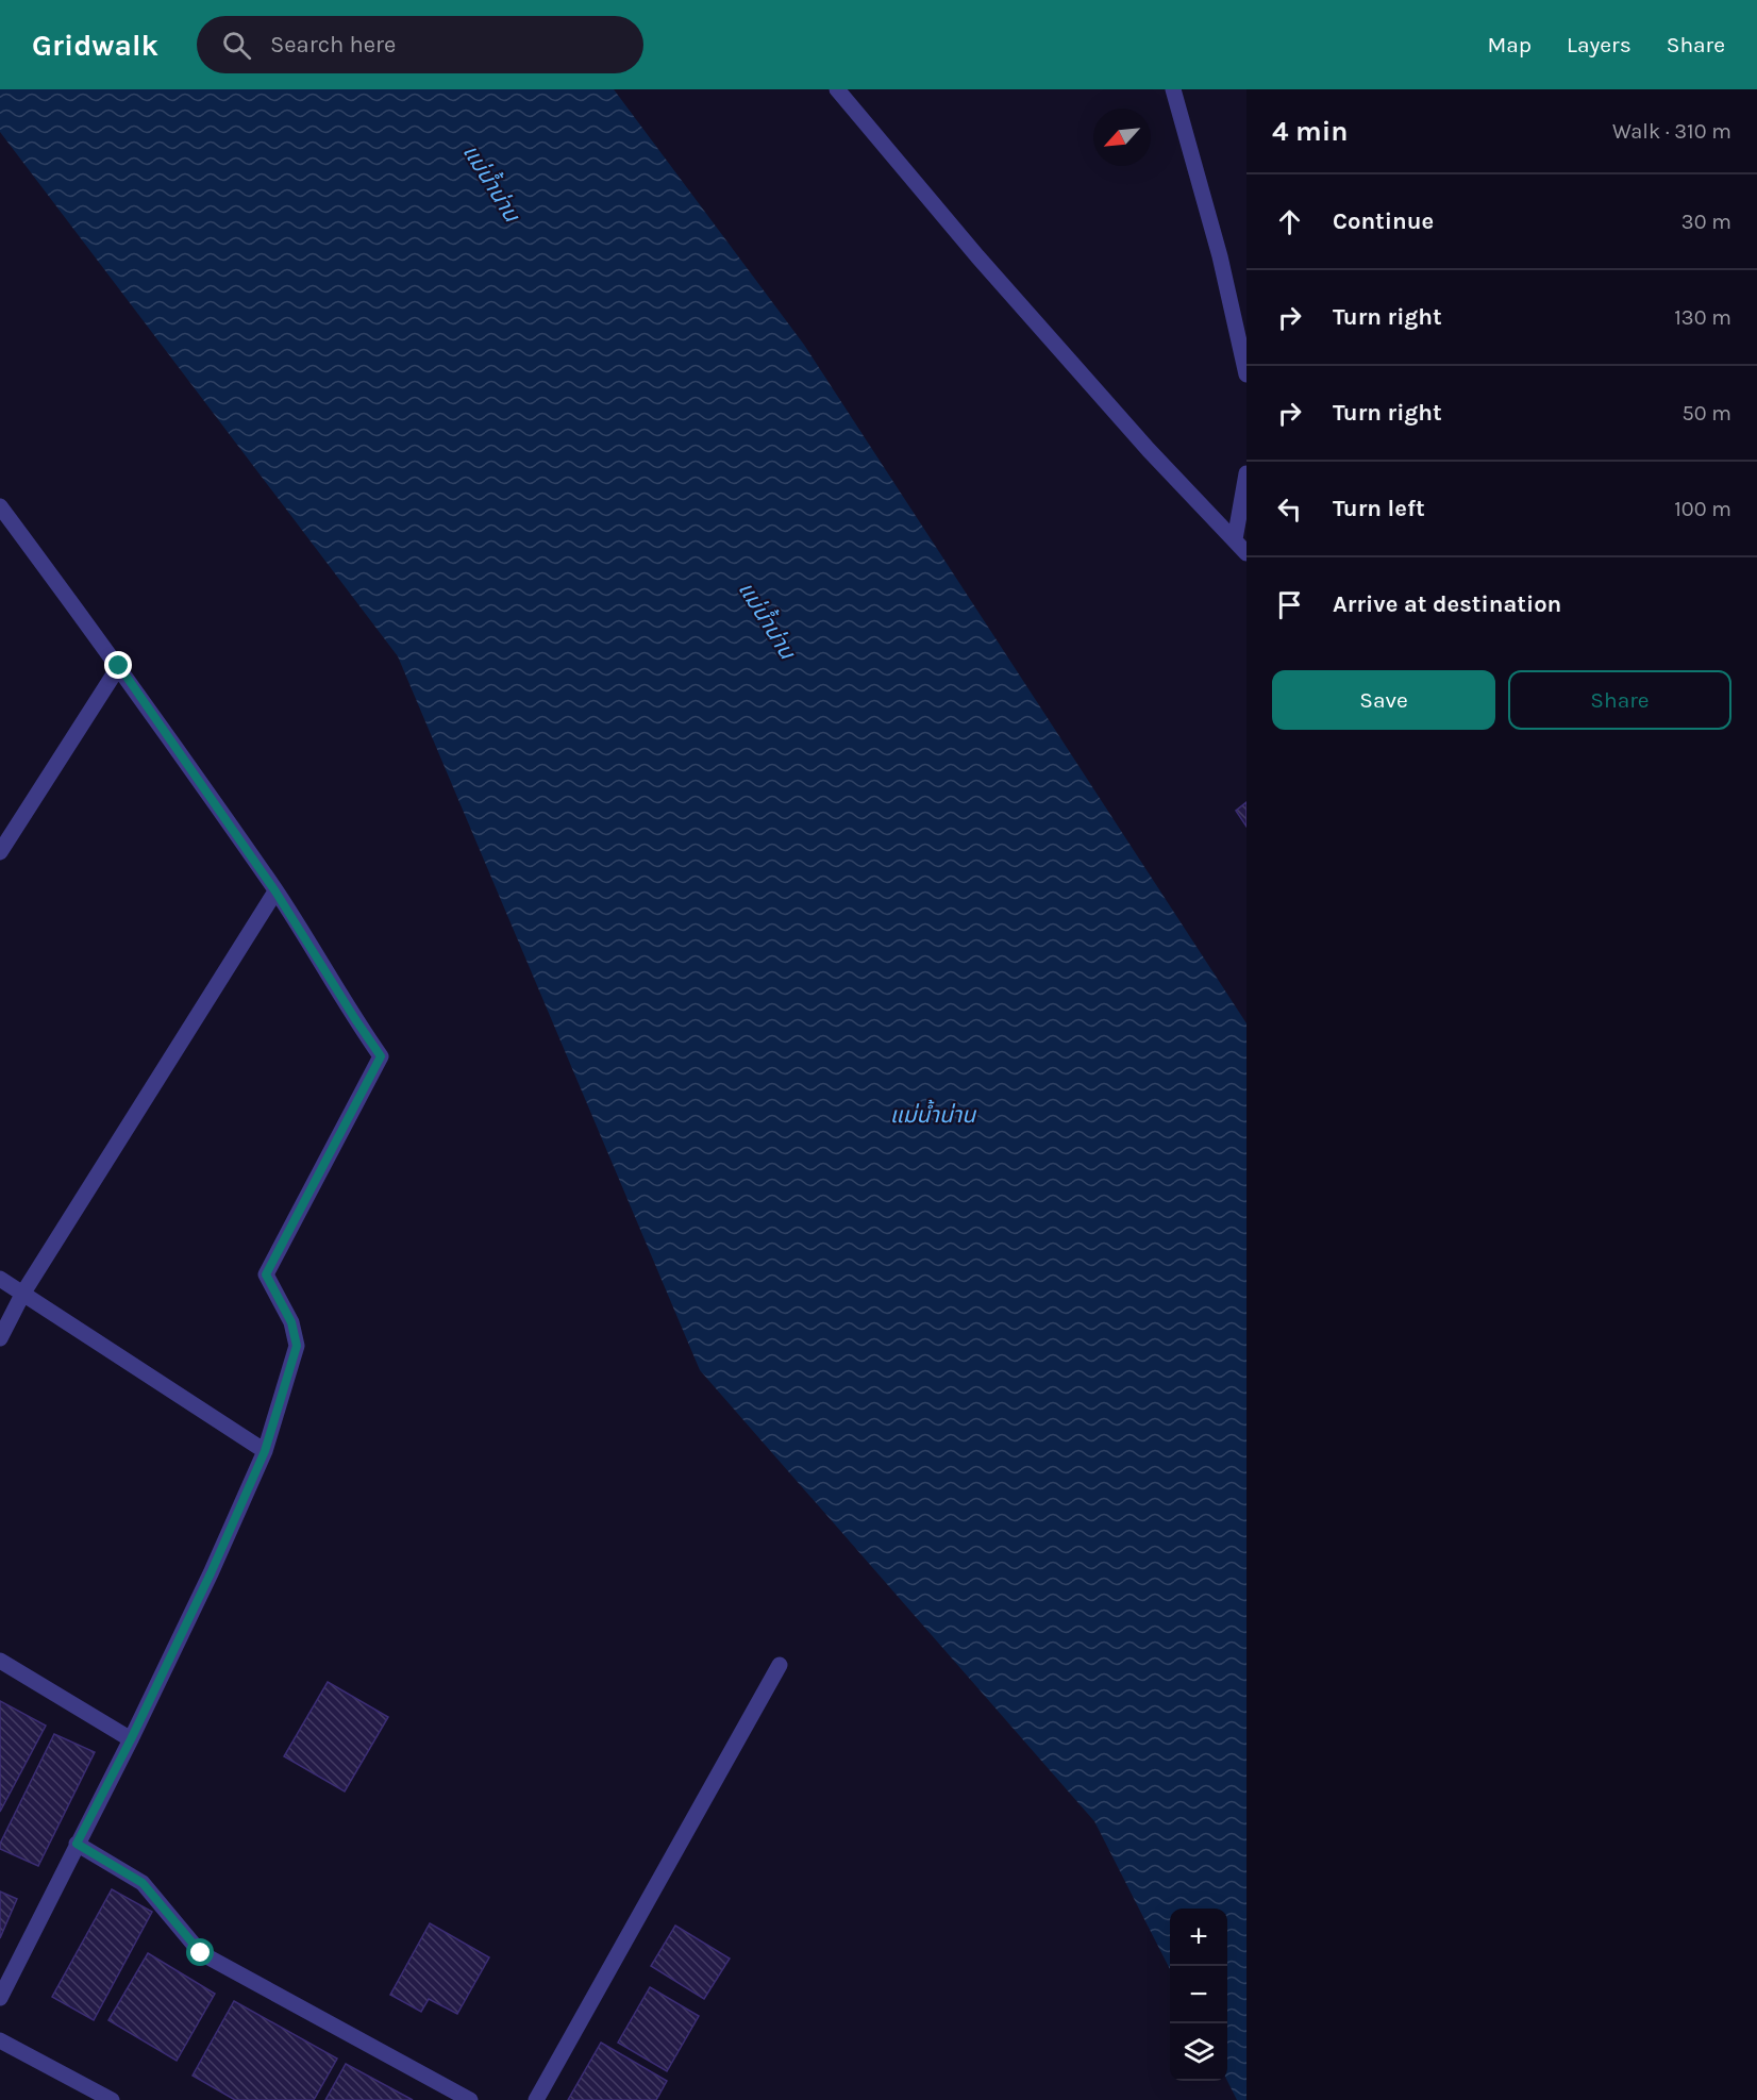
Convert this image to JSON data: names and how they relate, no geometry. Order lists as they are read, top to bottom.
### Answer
{
  "water": ["แม่น้ำน่าน"],
  "north": "bottom left",
  "page": {
    "header": "Gridwalk",
    "search": "Search here",
    "nav": ["Map", "Layers", "Share"],
    "heading": ["4 min", "Walk · 310 m"],
    "list": [
      ["Continue", "30 m"],
      ["Turn right", "130 m"],
      ["Turn right", "50 m"],
      ["Turn left", "100 m"],
      "Arrive at destination"
    ],
    "buttons": ["Save", "Share"],
    "map_buttons": ["+", "−"]
  }
}
